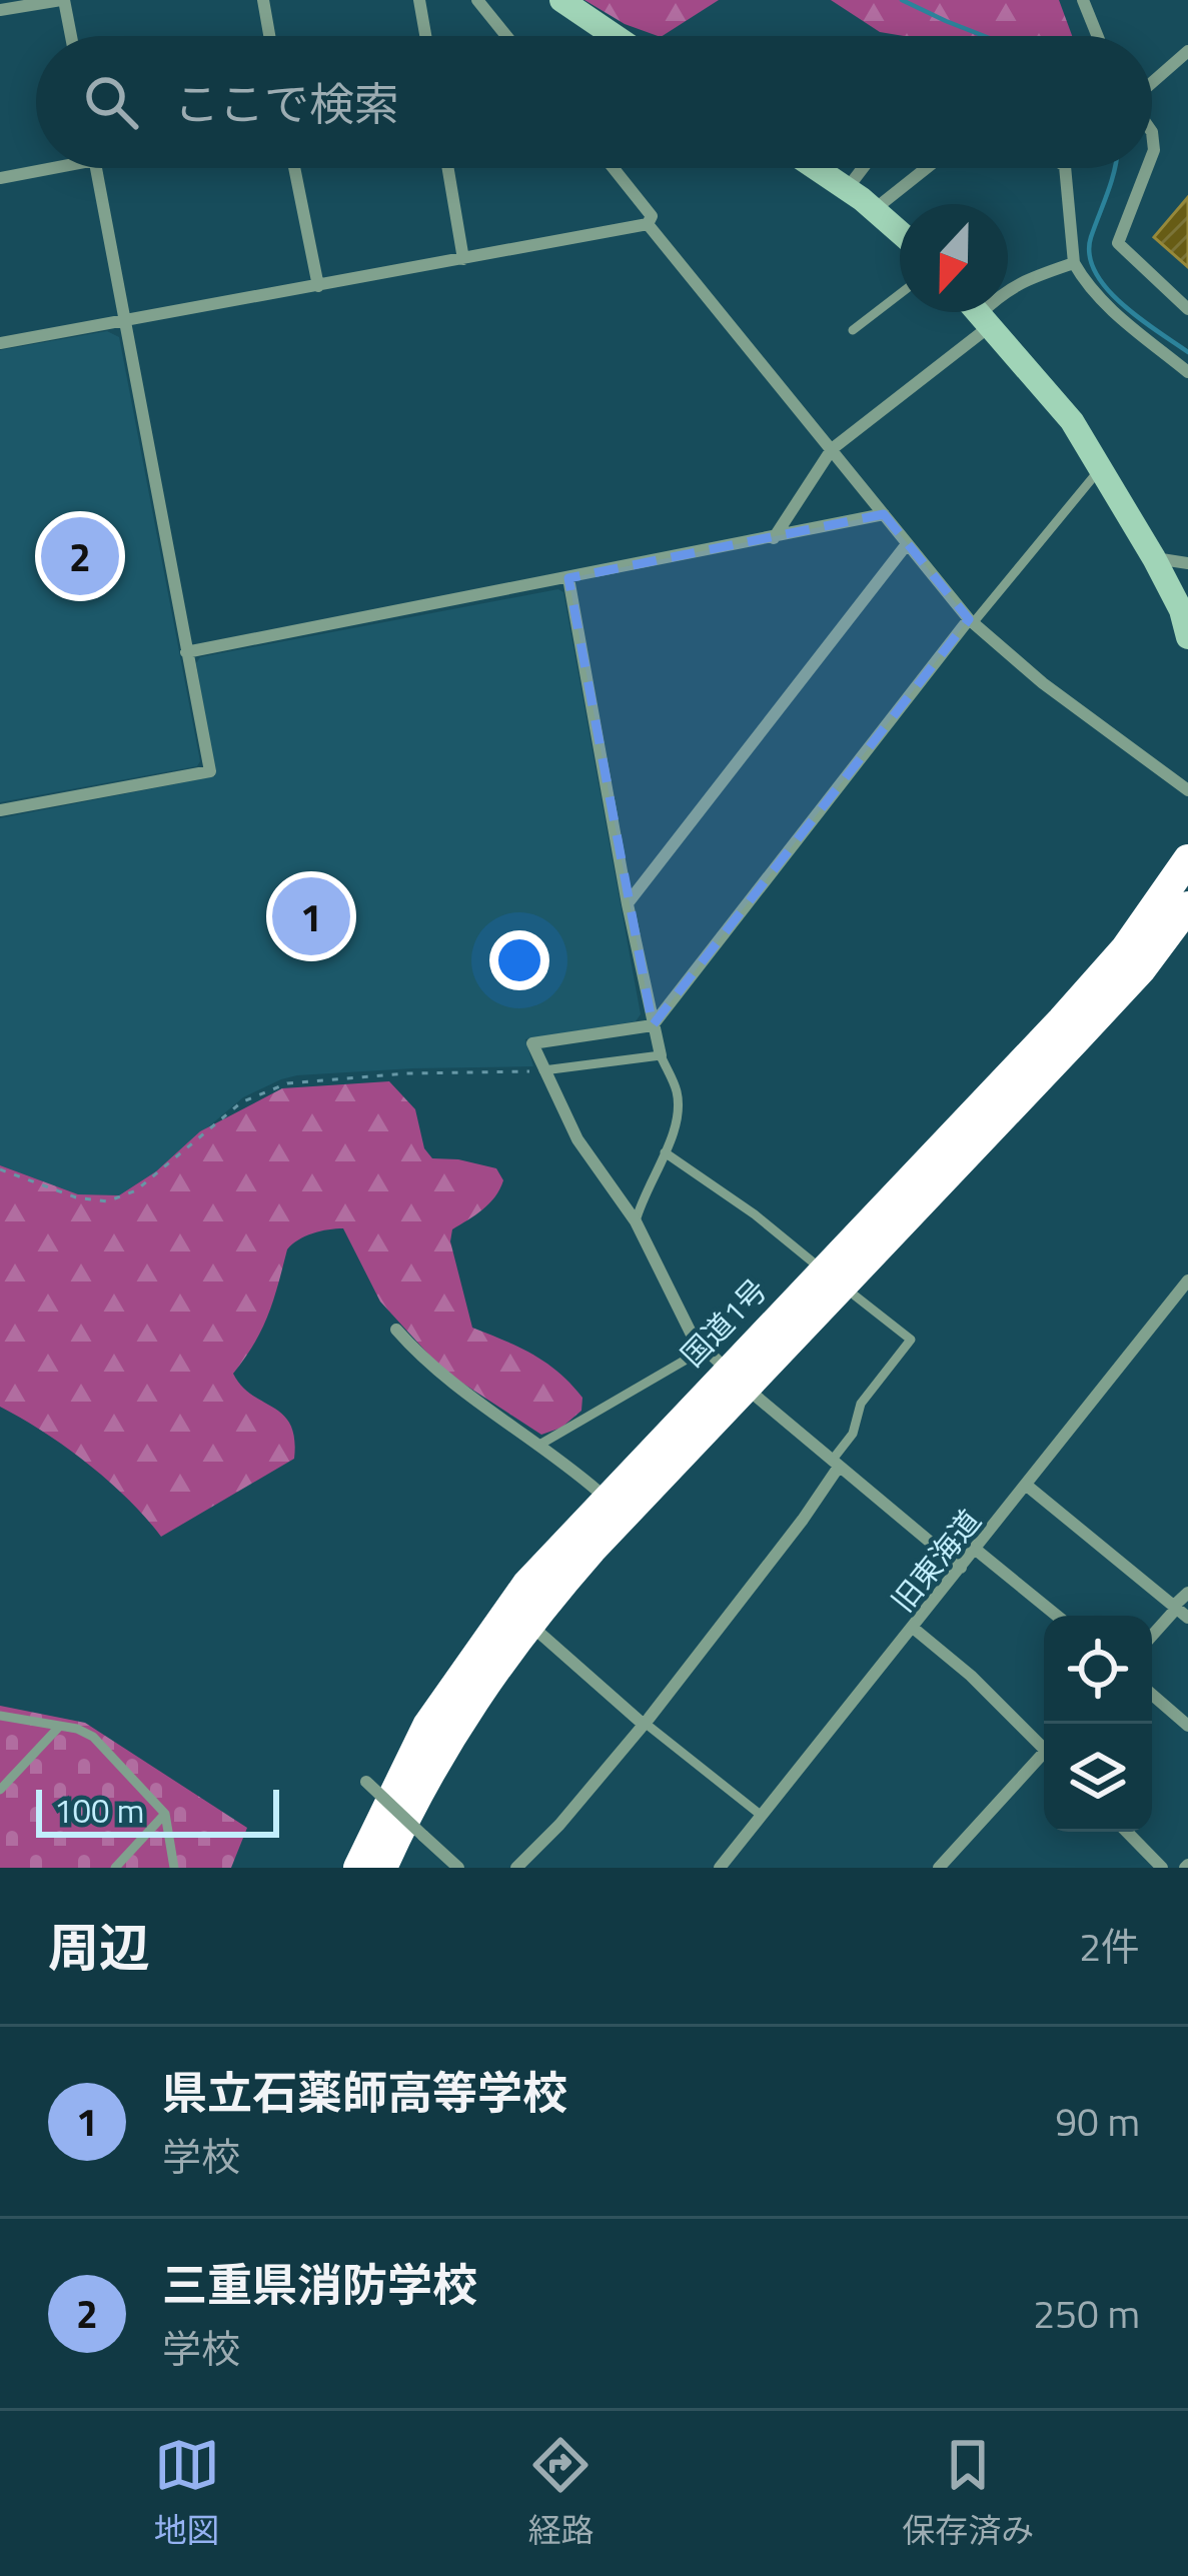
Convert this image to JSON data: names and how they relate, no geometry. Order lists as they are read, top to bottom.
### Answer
{
  "streets": {
    "highway": ["国道1号"],
    "street": ["旧東海道"]
  },
  "scale_bar": "100 m",
  "north": "bottom",
  "page": {
    "search": "ここで検索",
    "pins": ["2", "1"],
    "scale": "100 m",
    "heading": ["周辺", "2件"],
    "list": [
      {
        "mark": "1",
        "name": "県立石薬師高等学校",
        "note": "学校",
        "value": "90 m"
      },
      {
        "mark": "2",
        "name": "三重県消防学校",
        "note": "学校",
        "value": "250 m"
      }
    ],
    "nav": ["地図", "経路", "保存済み"]
  }
}
